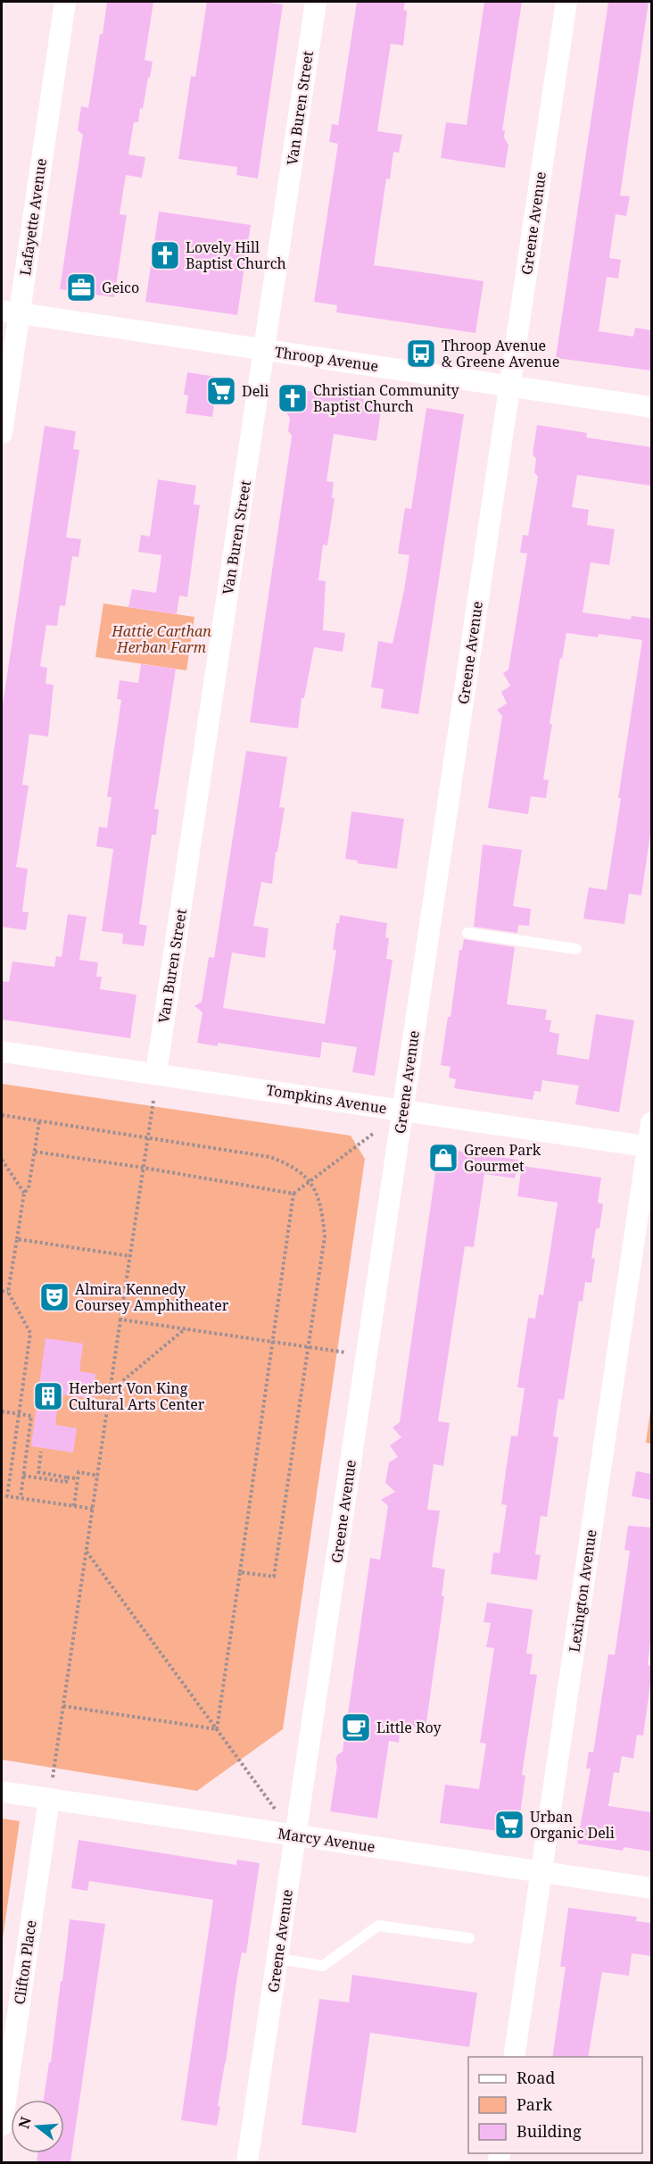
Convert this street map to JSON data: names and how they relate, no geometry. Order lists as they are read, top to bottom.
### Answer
{
  "streets": {
    "street": [
      "Van Buren Street",
      "Lafayette Avenue",
      "Greene Avenue",
      "Throop Avenue",
      "Tompkins Avenue",
      "Lexington Avenue",
      "Marcy Avenue",
      "Clifton Place"
    ]
  },
  "crossings": [
    ["Van Buren Street", "Throop Avenue"],
    ["Van Buren Street", "Tompkins Avenue"],
    ["Lafayette Avenue", "Throop Avenue"],
    ["Greene Avenue", "Throop Avenue"],
    ["Greene Avenue", "Tompkins Avenue"],
    ["Greene Avenue", "Marcy Avenue"],
    ["Tompkins Avenue", "Lexington Avenue"],
    ["Lexington Avenue", "Marcy Avenue"],
    ["Marcy Avenue", "Clifton Place"]
  ],
  "parks": ["Hattie Carthan Herban Farm"],
  "places": {
    "church": ["Lovely Hill Baptist Church", "Christian Community Baptist Church"],
    "office": ["Geico"],
    "bus stop": ["Throop Avenue & Greene Avenue"],
    "supermarket": ["Deli", "Urban Organic Deli"],
    "shop": ["Green Park Gourmet"],
    "theatre": ["Almira Kennedy Coursey Amphitheater"],
    "building": ["Herbert Von King Cultural Arts Center"],
    "cafe": ["Little Roy"]
  },
  "legend": ["Road", "Park", "Building"],
  "north": "left"
}
